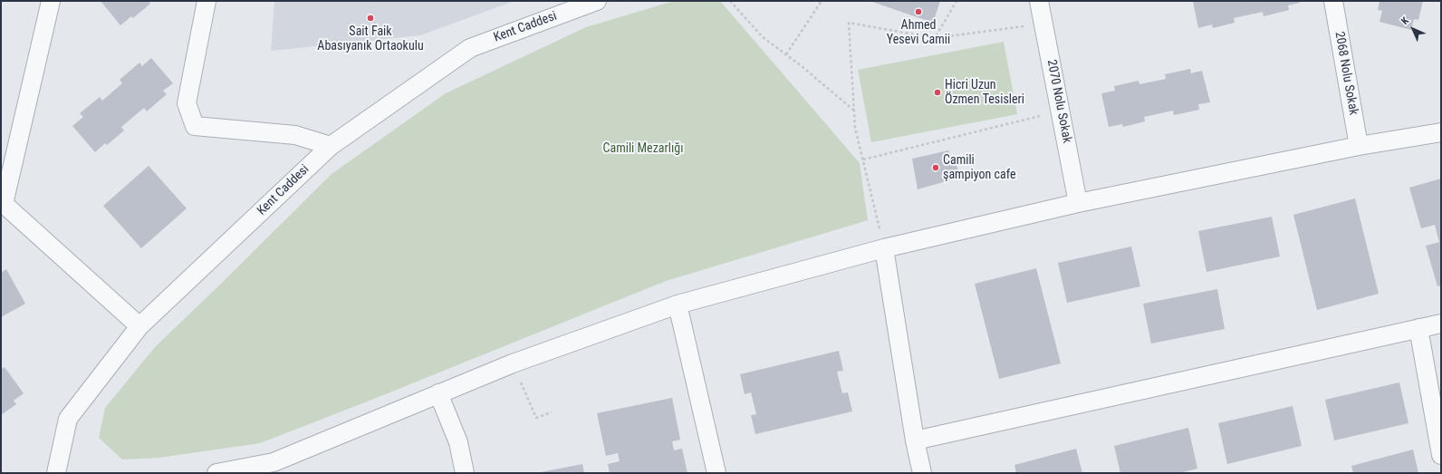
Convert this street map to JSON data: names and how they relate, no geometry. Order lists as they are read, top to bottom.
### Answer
{
  "streets": {
    "street": ["Kent Caddesi", "2068 Nolu Sokak", "2070 Nolu Sokak"]
  },
  "parks": ["Camili Mezarlığı"],
  "places": [
    "Ahmed Yesevi Camii",
    "Sait Faik Abasıyanık Ortaokulu",
    "Hicri Uzun Özmen Tesisleri",
    "Camili şampiyon cafe"
  ],
  "north": "top left"
}
